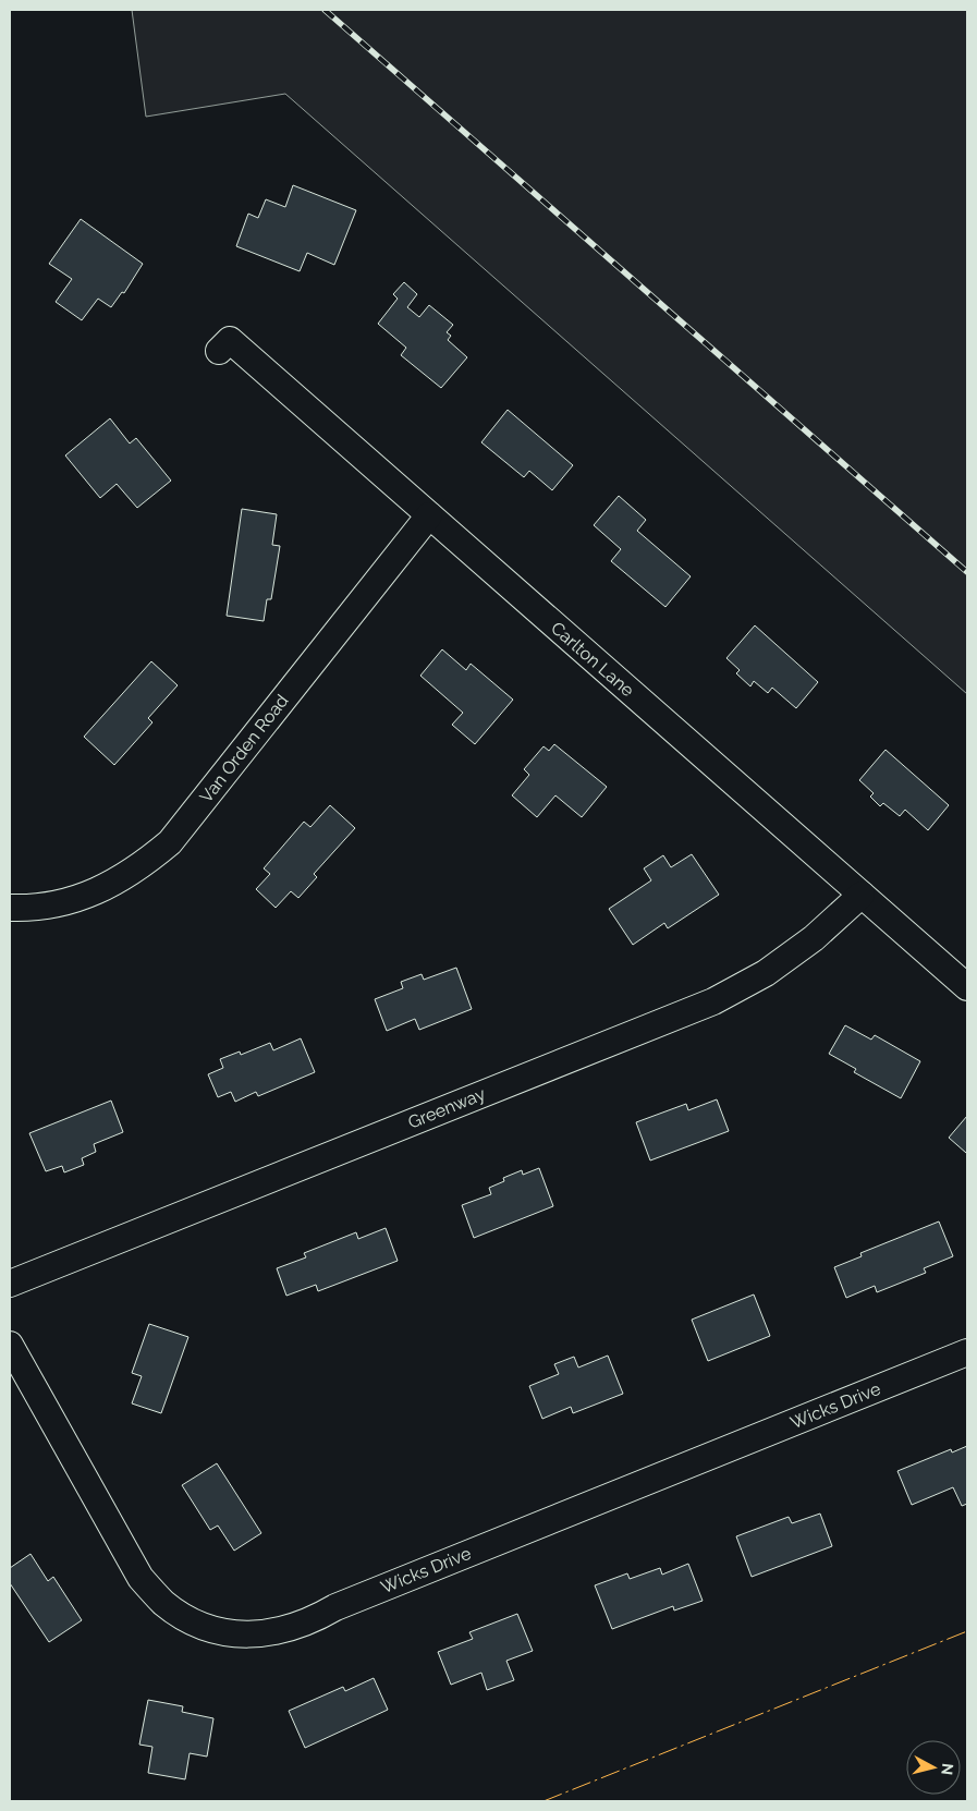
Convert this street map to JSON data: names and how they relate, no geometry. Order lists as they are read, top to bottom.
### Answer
{
  "streets": {
    "street": [
      "Carlton Lane",
      "Van Orden Road",
      "Greenway",
      "Wicks Drive"
    ]
  },
  "crossings": [
    ["Carlton Lane", "Van Orden Road"],
    ["Carlton Lane", "Greenway"]
  ],
  "north": "right"
}
